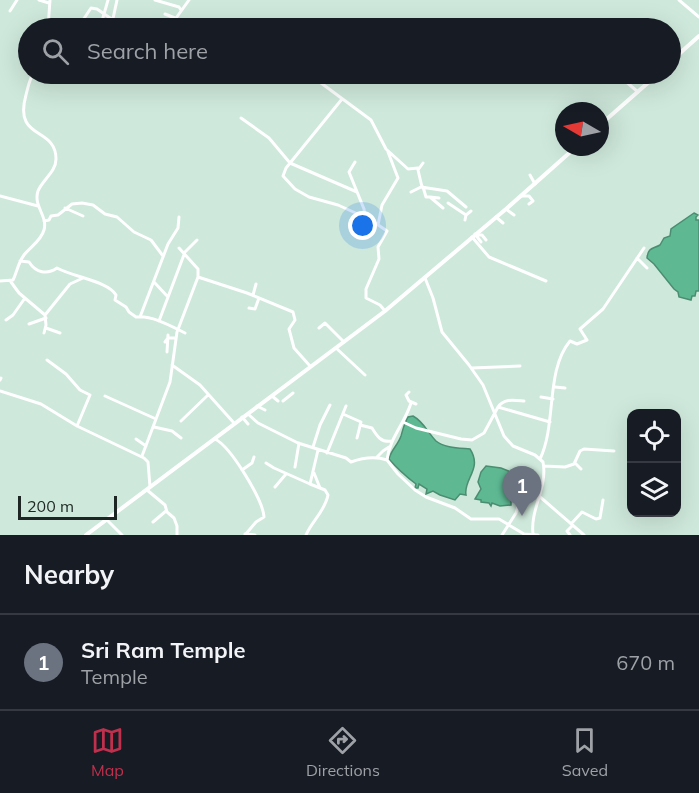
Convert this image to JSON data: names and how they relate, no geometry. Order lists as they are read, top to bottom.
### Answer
{
  "scale_bar": "200 m",
  "north": "left",
  "page": {
    "search": "Search here",
    "pins": "1",
    "scale": "200 m",
    "heading": "Nearby",
    "list": [
      {
        "mark": "1",
        "name": "Sri Ram Temple",
        "note": "Temple",
        "value": "670 m"
      }
    ],
    "nav": ["Map", "Directions", "Saved"]
  }
}
